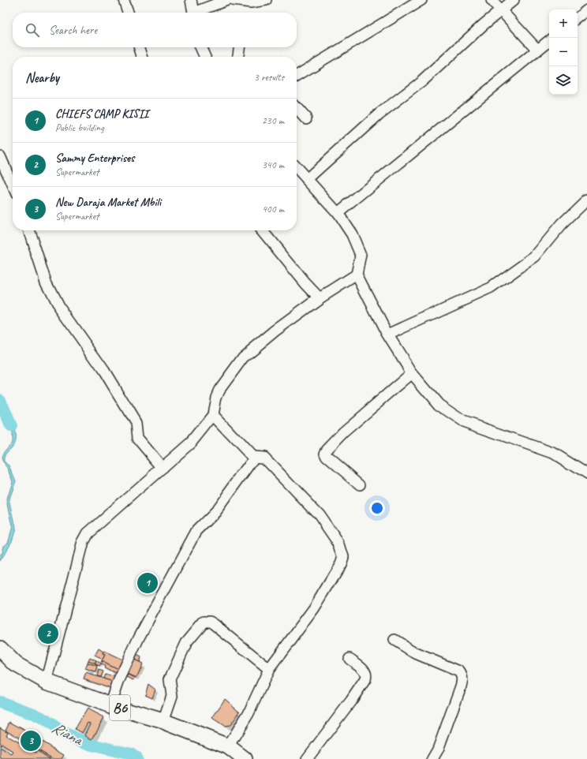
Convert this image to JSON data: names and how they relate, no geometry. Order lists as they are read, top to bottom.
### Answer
{
  "streets": {
    "highway": ["B6"]
  },
  "water": ["Riana"],
  "page": {
    "map_buttons": ["+", "−"],
    "search": "Search here",
    "heading": ["Nearby", "3 results"],
    "list": [
      {
        "mark": "1",
        "name": "CHIEFS CAMP KISII",
        "note": "Public building",
        "value": "230 m"
      },
      {
        "mark": "2",
        "name": "Sammy Enterprises",
        "note": "Supermarket",
        "value": "340 m"
      },
      {
        "mark": "3",
        "name": "New Daraja Market Mbili",
        "note": "Supermarket",
        "value": "400 m"
      }
    ],
    "pins": ["1", "2", "3"]
  }
}
